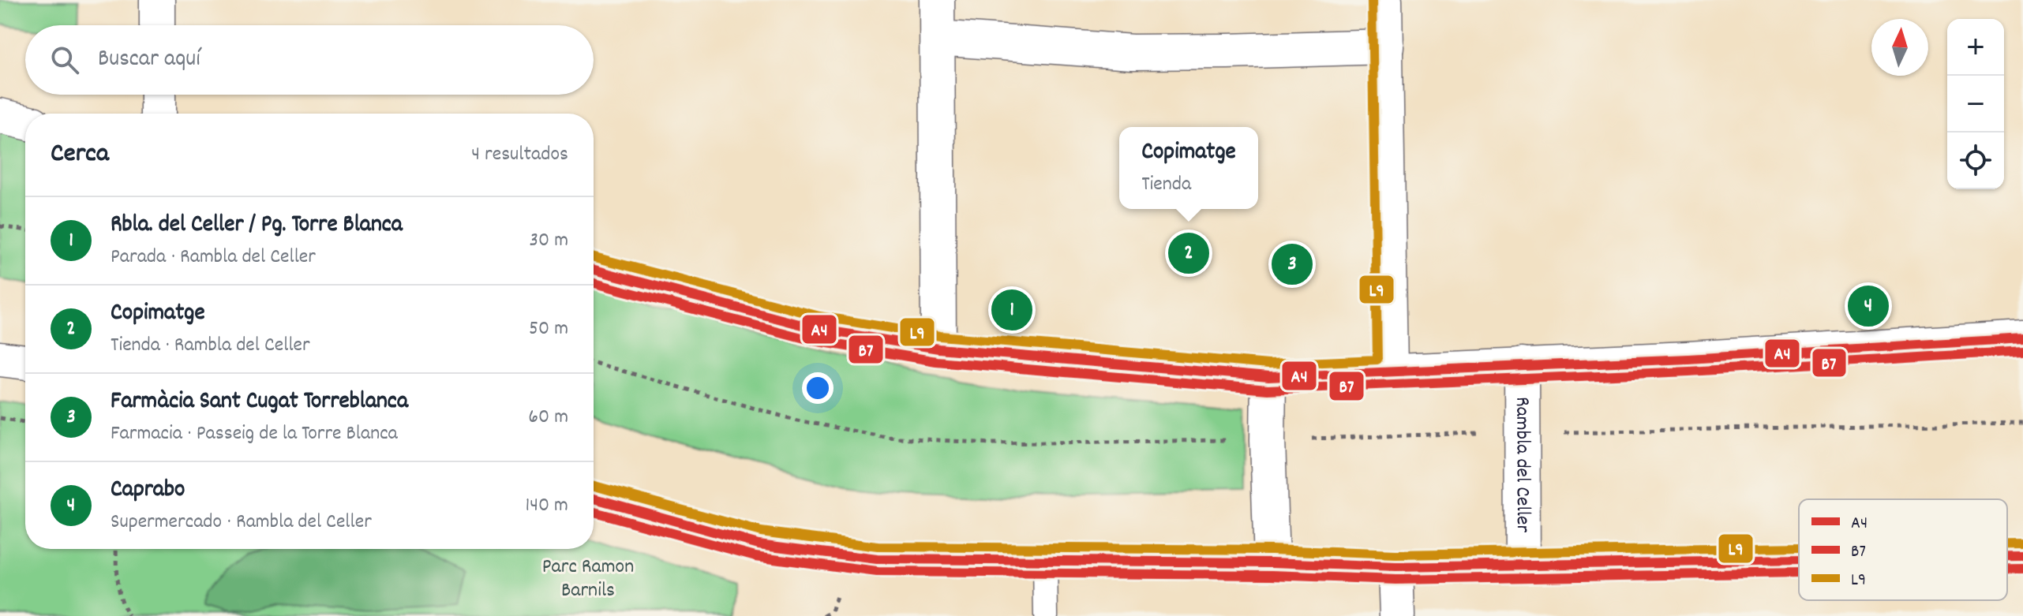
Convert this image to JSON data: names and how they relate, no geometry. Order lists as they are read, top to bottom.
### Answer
{
  "streets": {
    "street": ["Rambla del Celler"]
  },
  "parks": ["Parc Ramon Barnils"],
  "lines": ["transit line L9", "transit line A4", "transit line B7"],
  "legend": ["A4", "B7", "L9"],
  "north": "top",
  "page": {
    "map_buttons": ["+", "−"],
    "search": "Buscar aquí",
    "heading": ["Cerca", "4 resultados"],
    "popup": ["Copimatge", "Tienda"],
    "list": [
      {
        "mark": "1",
        "name": "Rbla. del Celler / Pg. Torre Blanca",
        "note": "Parada · Rambla del Celler",
        "value": "30 m"
      },
      {
        "mark": "2",
        "name": "Copimatge",
        "note": "Tienda · Rambla del Celler",
        "value": "50 m"
      },
      {
        "mark": "3",
        "name": "Farmàcia Sant Cugat Torreblanca",
        "note": "Farmacia · Passeig de la Torre Blanca",
        "value": "60 m"
      },
      {
        "mark": "4",
        "name": "Caprabo",
        "note": "Supermercado · Rambla del Celler",
        "value": "140 m"
      }
    ],
    "pins": [
      "2",
      "3",
      "4",
      "1"
    ]
  }
}
